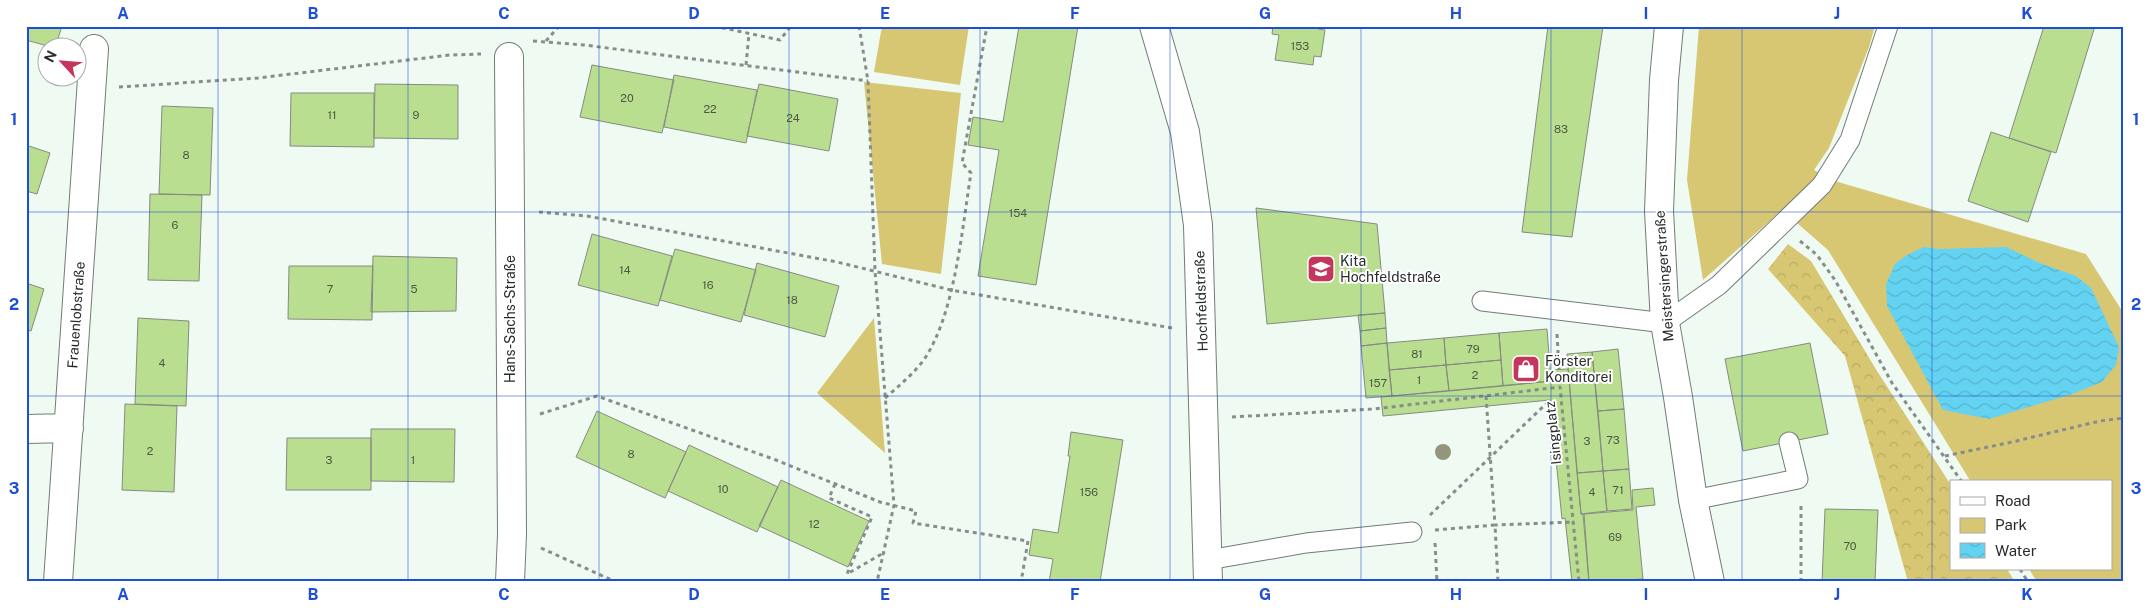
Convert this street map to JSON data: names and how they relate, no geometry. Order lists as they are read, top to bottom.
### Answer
{
  "streets": {
    "street": [
      "Meistersingerstraße",
      "Hochfeldstraße",
      "Frauenlobstraße",
      "Hans-Sachs-Straße"
    ],
    "path": ["Isingplatz"]
  },
  "places": {
    "school or university": ["Kita Hochfeldstraße"],
    "shop": ["Förster Konditorei"]
  },
  "house_numbers": [
    "153",
    "20",
    "22",
    "11",
    "9",
    "24",
    "83",
    "8",
    "154",
    "6",
    "14",
    "16",
    "7",
    "5",
    "18",
    "79",
    "81",
    "4",
    "2",
    "1",
    "157",
    "73",
    "3",
    "2",
    "8",
    "3",
    "1",
    "10",
    "71",
    "156",
    "4",
    "12",
    "69",
    "70"
  ],
  "legend": ["Road", "Park", "Water"],
  "north": "top left",
  "grid": {
    "columns": [
      "A",
      "B",
      "C",
      "D",
      "E",
      "F",
      "G",
      "H",
      "I",
      "J",
      "K"
    ],
    "rows": ["1", "2", "3"]
  }
}
